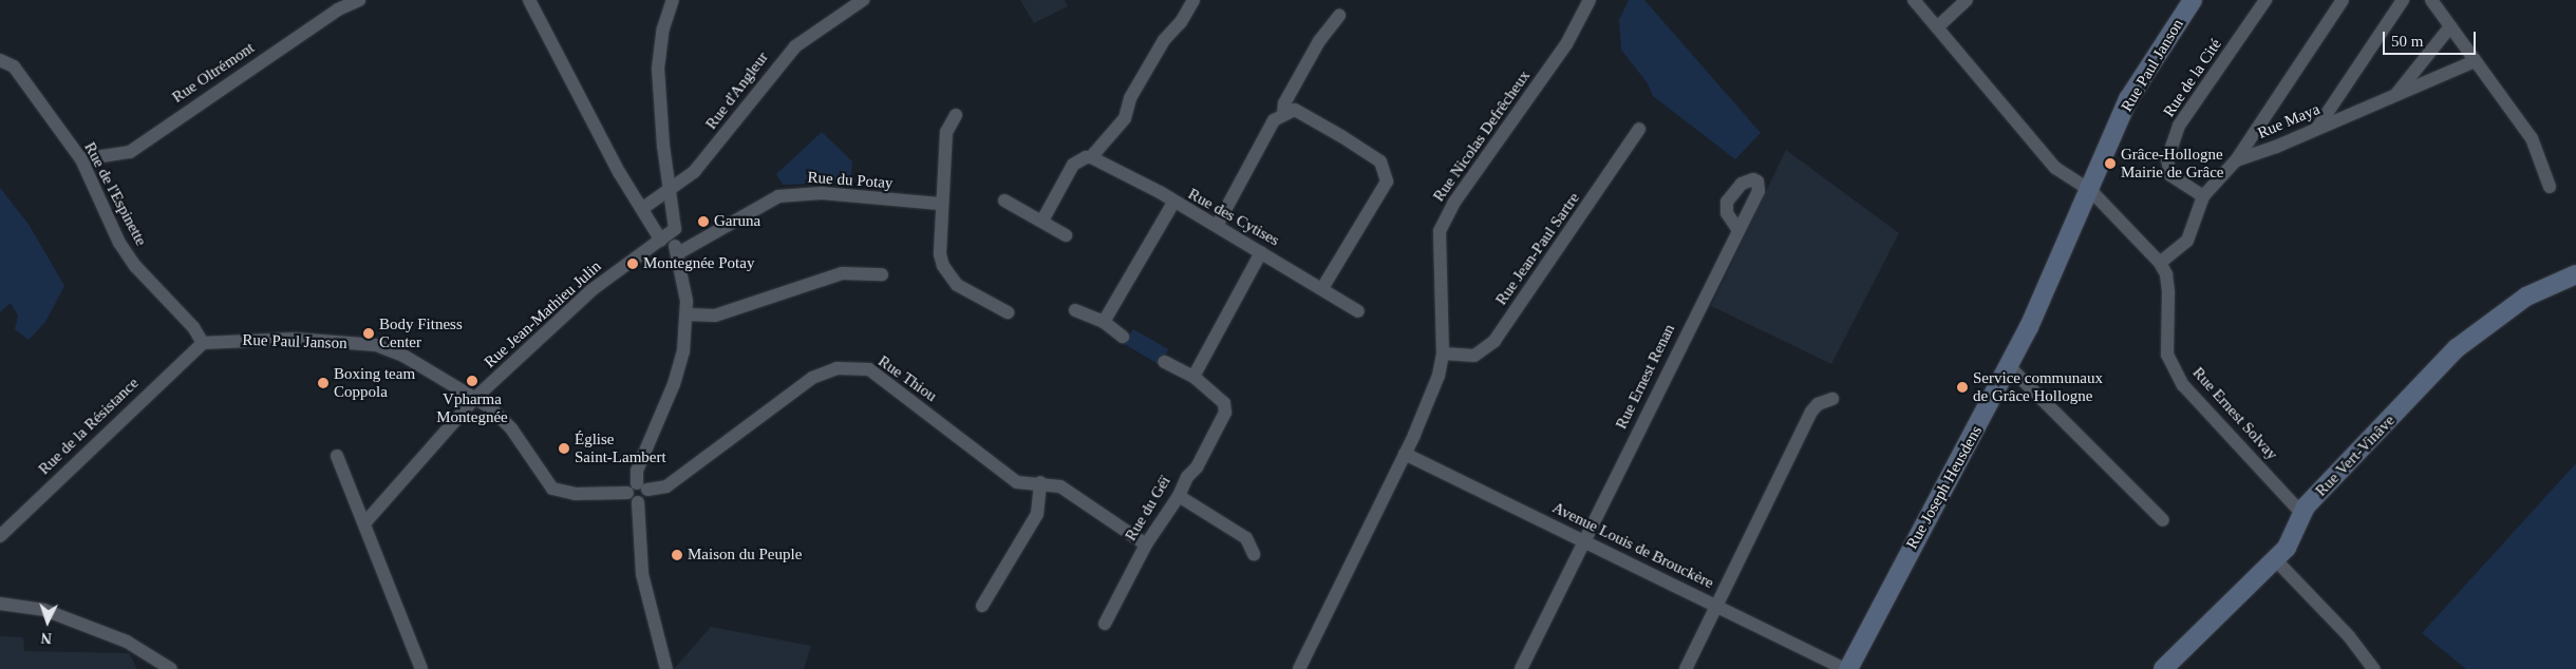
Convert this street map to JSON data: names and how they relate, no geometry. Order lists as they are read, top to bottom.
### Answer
{
  "streets": {
    "street": [
      "Rue Paul Janson",
      "Rue Oltrémont",
      "Rue de la Cité",
      "Rue d'Angleur",
      "Rue Maya",
      "Rue Nicolas Defrêcheux",
      "Rue du Potay",
      "Rue de l'Espinette",
      "Rue des Cytises",
      "Rue Jean-Paul Sartre",
      "Rue Jean-Mathieu Julin",
      "Rue Ernest Renan",
      "Rue Thiou",
      "Rue Ernest Solvay",
      "Rue de la Résistance",
      "Rue Vert-Vinâve",
      "Rue Joseph Heusdens",
      "Rue du Géï",
      "Avenue Louis de Brouckère"
    ]
  },
  "crossings": [
    ["Rue Paul Janson", "Rue de l'Espinette"],
    ["Rue Paul Janson", "Rue Jean-Mathieu Julin"],
    ["Rue Paul Janson", "Rue Thiou"],
    ["Rue Paul Janson", "Rue de la Résistance"],
    ["Rue Paul Janson", "Rue Joseph Heusdens"],
    ["Rue Oltrémont", "Rue de l'Espinette"],
    ["Rue de la Cité", "Rue Maya"],
    ["Rue Maya", "Rue Ernest Solvay"],
    ["Rue Nicolas Defrêcheux", "Rue Jean-Paul Sartre"],
    ["Rue Nicolas Defrêcheux", "Avenue Louis de Brouckère"],
    ["Rue de l'Espinette", "Rue de la Résistance"],
    ["Rue Ernest Renan", "Avenue Louis de Brouckère"],
    ["Rue Thiou", "Rue du Géï"],
    ["Rue Ernest Solvay", "Rue Vert-Vinâve"],
    ["Rue Joseph Heusdens", "Avenue Louis de Brouckère"]
  ],
  "places": [
    "Grâce-Hollogne Mairie de Grâce",
    "Garuna",
    "Montegnée Potay",
    "Body Fitness Center",
    "Vpharma Montegnée",
    "Boxing team Coppola",
    "Service communaux de Grâce Hollogne",
    "Église Saint-Lambert",
    "Maison du Peuple"
  ],
  "scale_bar": "50 m",
  "north": "bottom"
}
